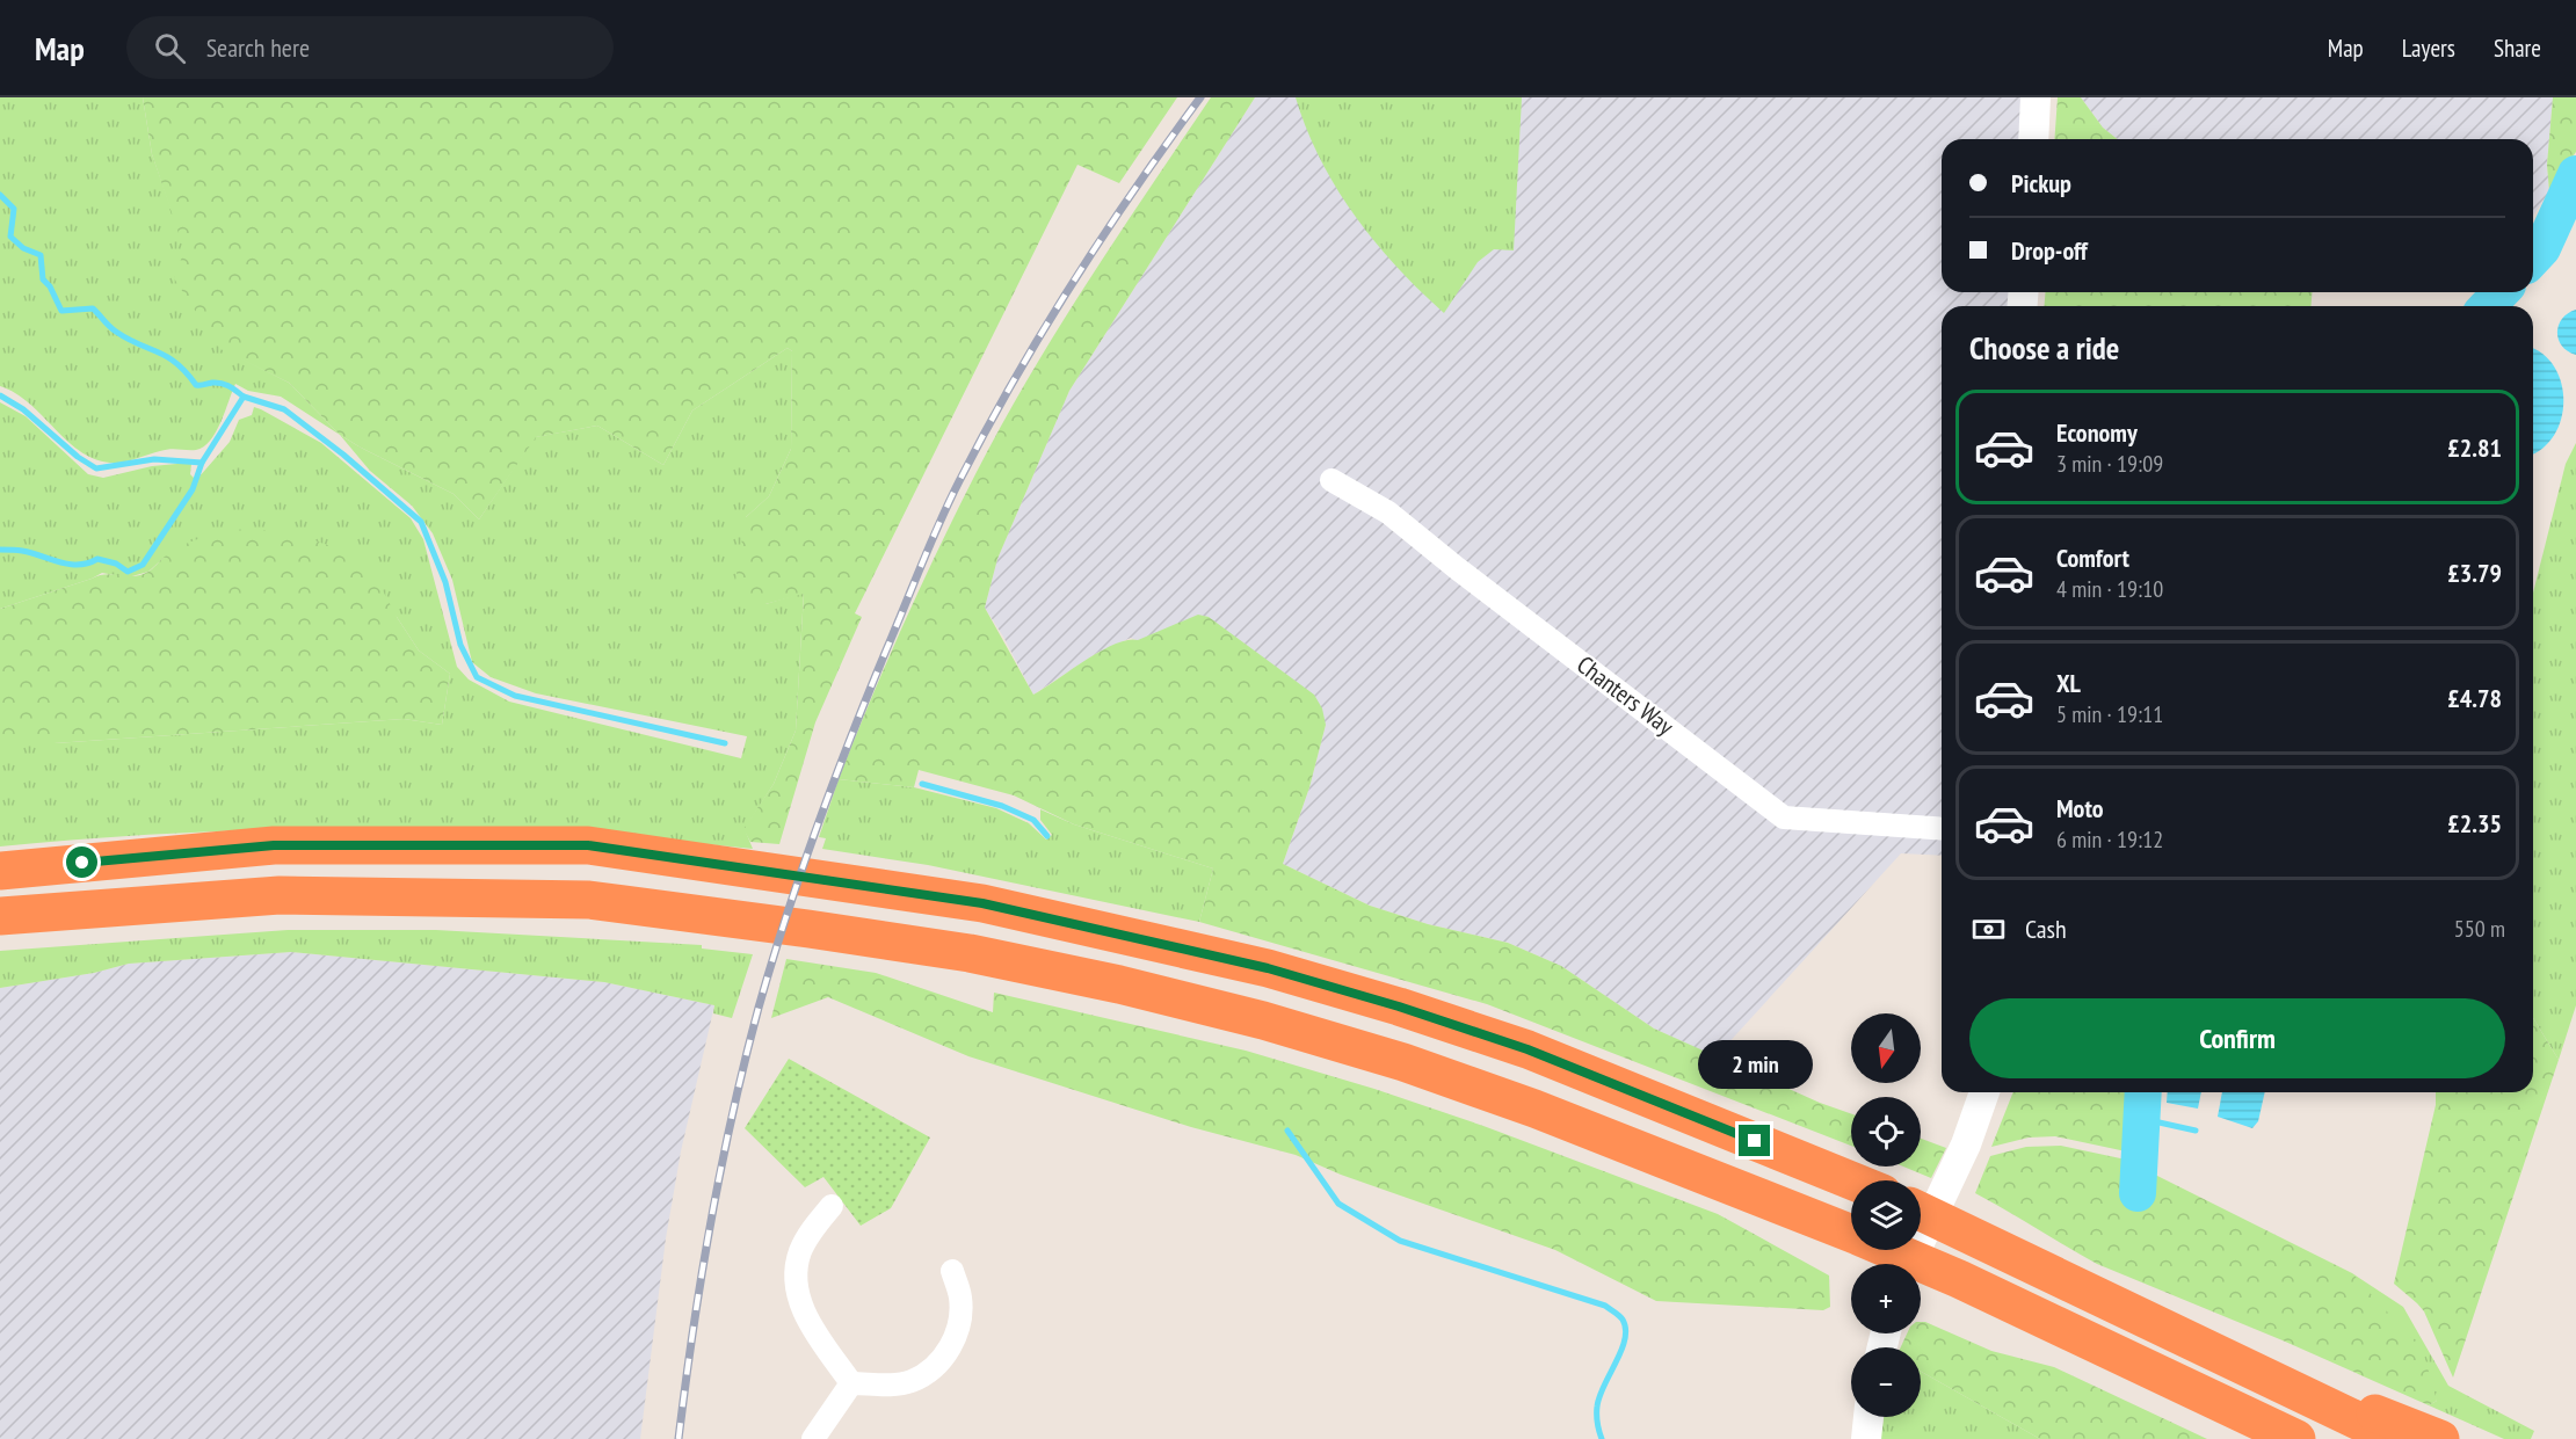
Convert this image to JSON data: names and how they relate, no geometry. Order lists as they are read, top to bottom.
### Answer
{
  "streets": {
    "street": ["Chanters Way"]
  },
  "north": "bottom",
  "page": {
    "header": "Map",
    "search": "Search here",
    "nav": ["Map", "Layers", "Share"],
    "banner": ["Pickup", "Drop-off"],
    "heading": "Choose a ride",
    "list": [
      {
        "name": "Economy",
        "note": "3 min · 19:09",
        "value": "£2.81"
      },
      {
        "name": "Comfort",
        "note": "4 min · 19:10",
        "value": "£3.79"
      },
      {
        "name": "XL",
        "note": "5 min · 19:11",
        "value": "£4.78"
      },
      {
        "name": "Moto",
        "note": "6 min · 19:12",
        "value": "£2.35"
      }
    ],
    "pay": ["Cash", "550 m"],
    "buttons": "Confirm",
    "map_buttons": ["+", "−"],
    "bubble": "2 min"
  }
}
